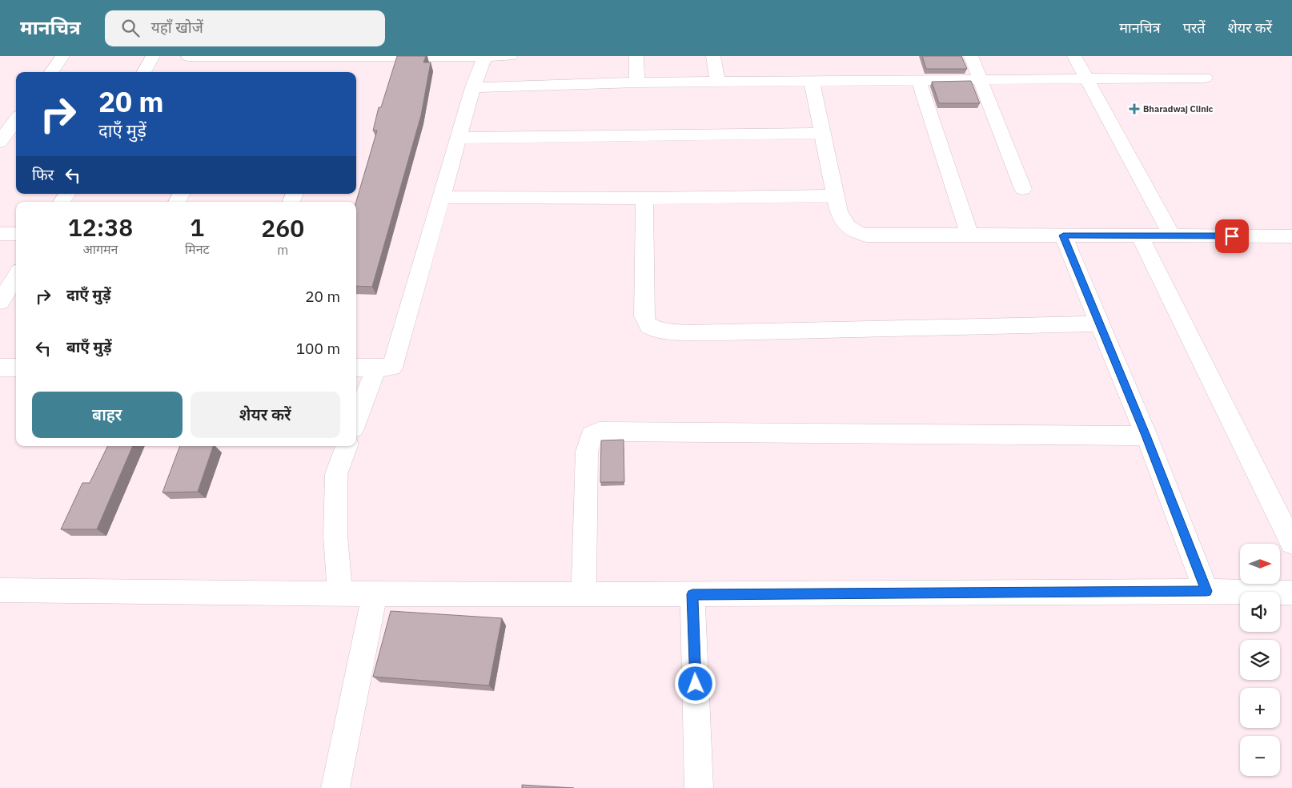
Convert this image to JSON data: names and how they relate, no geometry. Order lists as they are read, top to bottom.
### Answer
{
  "places": {
    "health": ["Bharadwaj Clinic"]
  },
  "north": "right",
  "page": {
    "header": "मानचित्र",
    "search": "यहाँ खोजें",
    "nav": ["मानचित्र", "परतें", "शेयर करें"],
    "turn": ["20 m", "दाएँ मुड़ें"],
    "then": "फिर",
    "eta": [
      "12:38",
      "आगमन",
      "1",
      "मिनट",
      "260",
      "m"
    ],
    "list": [
      {
        "name": "दाएँ मुड़ें",
        "value": "20 m"
      },
      {
        "name": "बाएँ मुड़ें",
        "value": "100 m"
      }
    ],
    "buttons": ["बाहर", "शेयर करें"],
    "map_buttons": ["+", "−"]
  }
}
